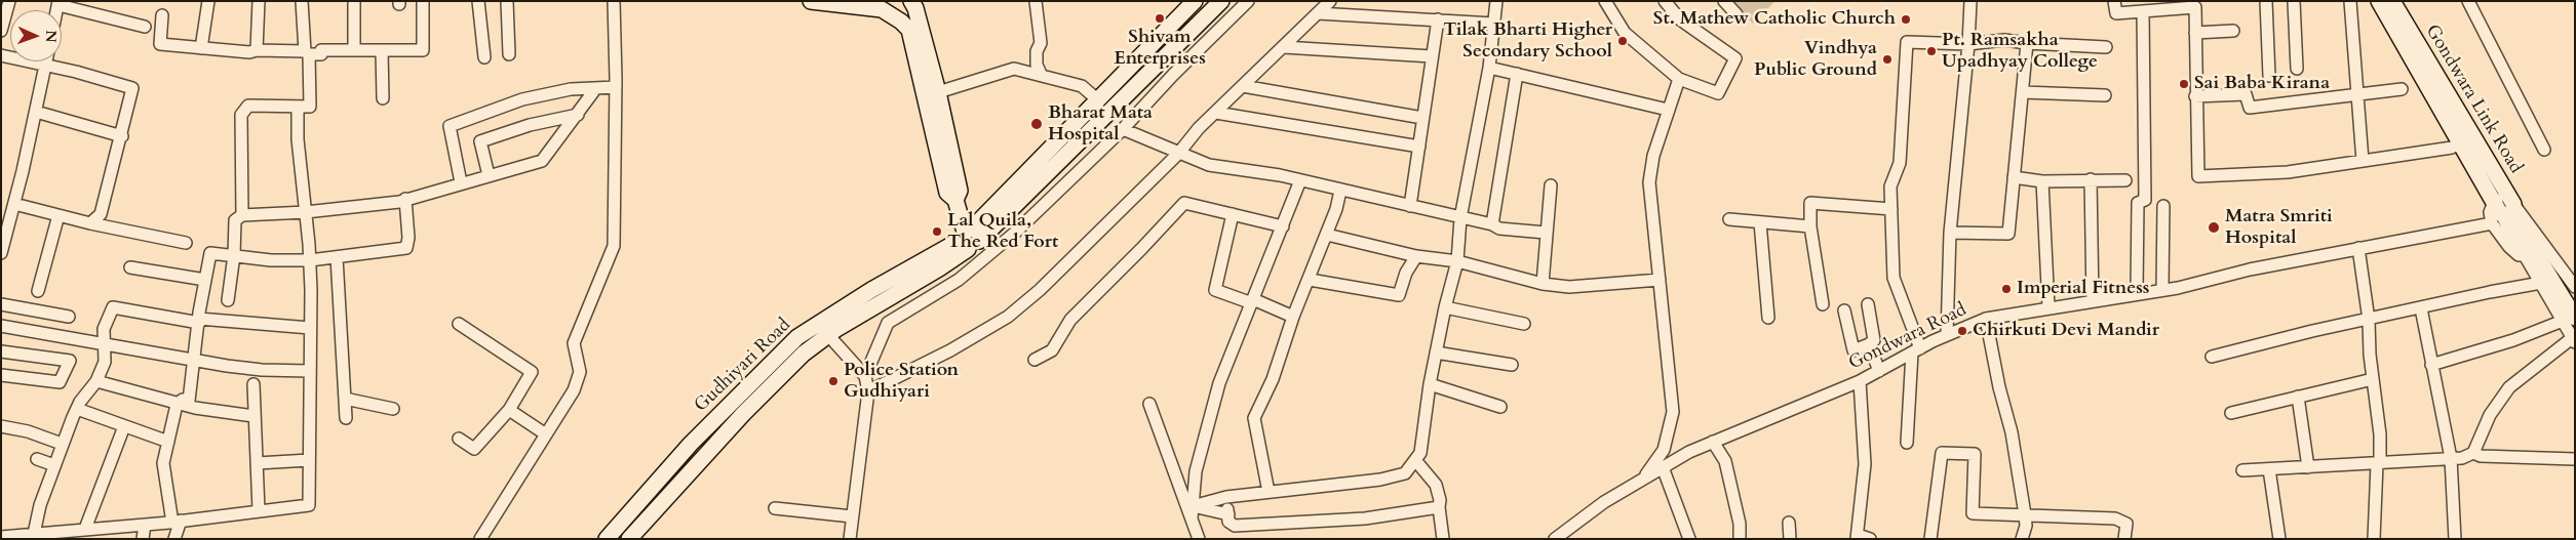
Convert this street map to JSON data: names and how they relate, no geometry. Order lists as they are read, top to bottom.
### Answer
{
  "streets": {
    "street": ["Gondwara Link Road", "Gondwara Road", "Gudhiyari Road"]
  },
  "crossings": [
    ["Gondwara Link Road", "Gondwara Road"]
  ],
  "places": [
    "Shivam Enterprises",
    "St. Mathew Catholic Church",
    "Tilak Bharti Higher Secondary School",
    "Pt. Ramsakha Upadhyay College",
    "Vindhya Public Ground",
    "Sai Baba Kirana",
    "Bharat Mata Hospital",
    "Matra Smriti Hospital",
    "Lal Quila, The Red Fort",
    "Imperial Fitness",
    "Chirkuti Devi Mandir",
    "Police Station Gudhiyari"
  ],
  "north": "right"
}
